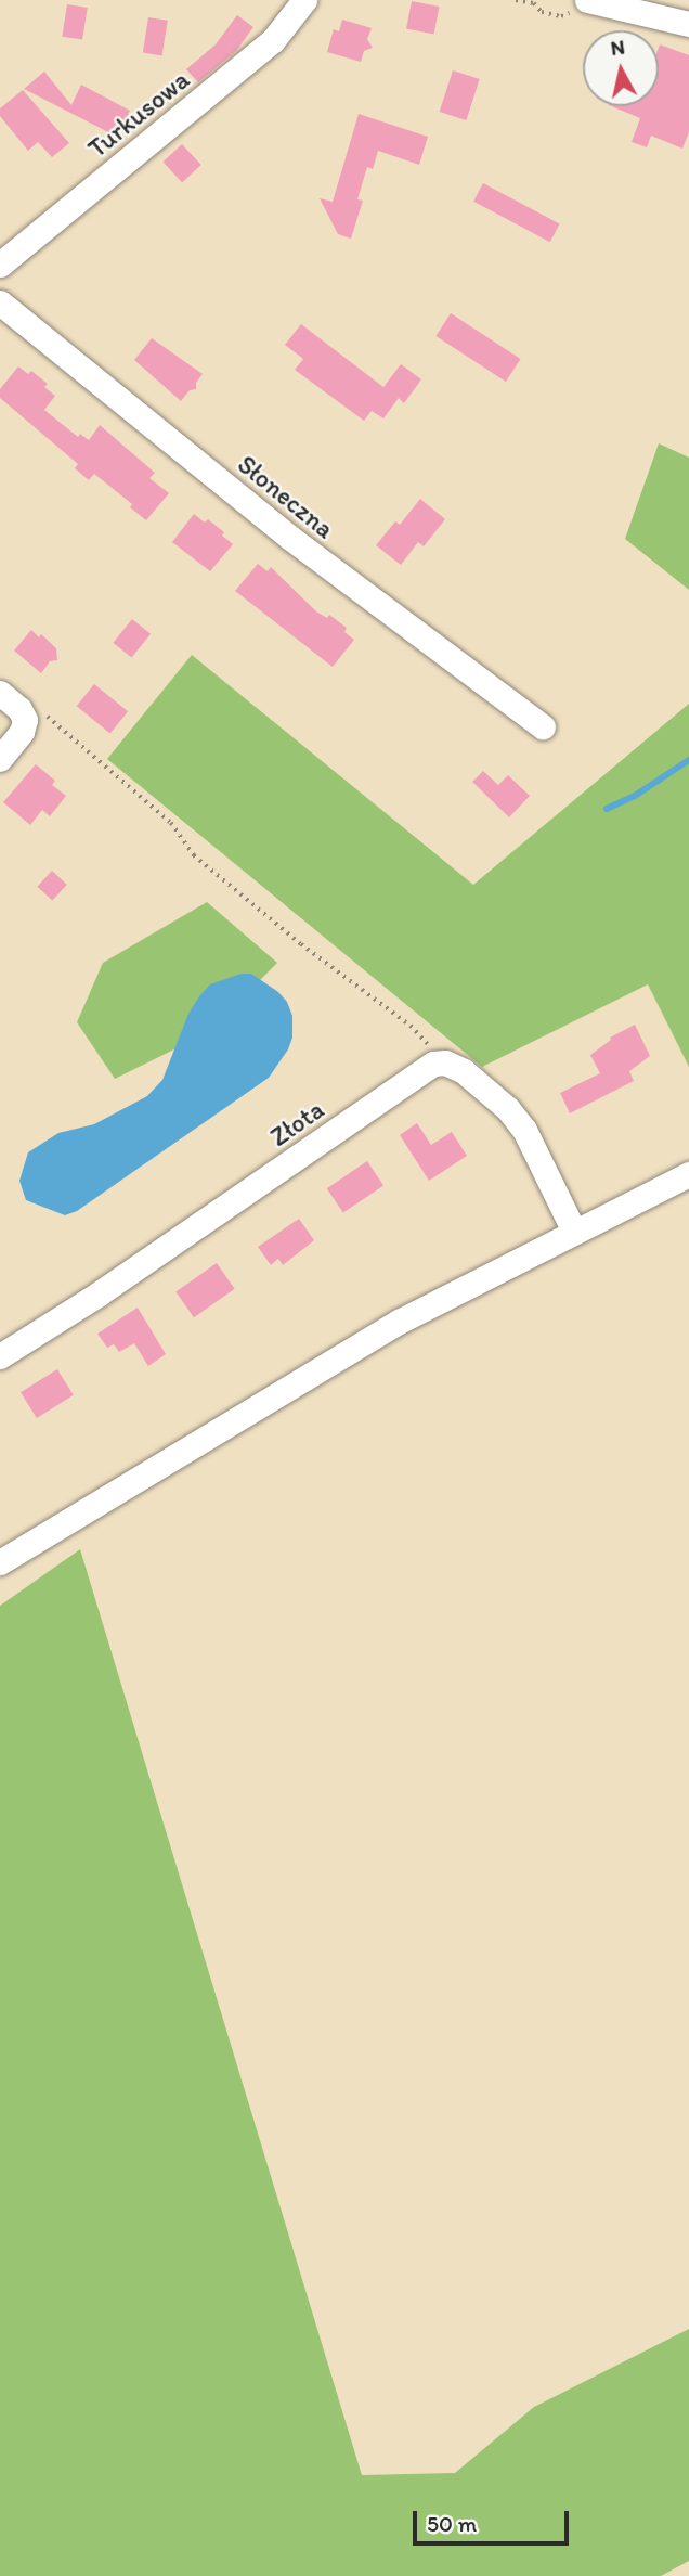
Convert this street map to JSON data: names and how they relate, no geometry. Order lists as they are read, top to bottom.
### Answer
{
  "streets": {
    "street": ["Turkusowa", "Słoneczna", "Złota"]
  },
  "scale_bar": "50 m",
  "north": "top"
}
